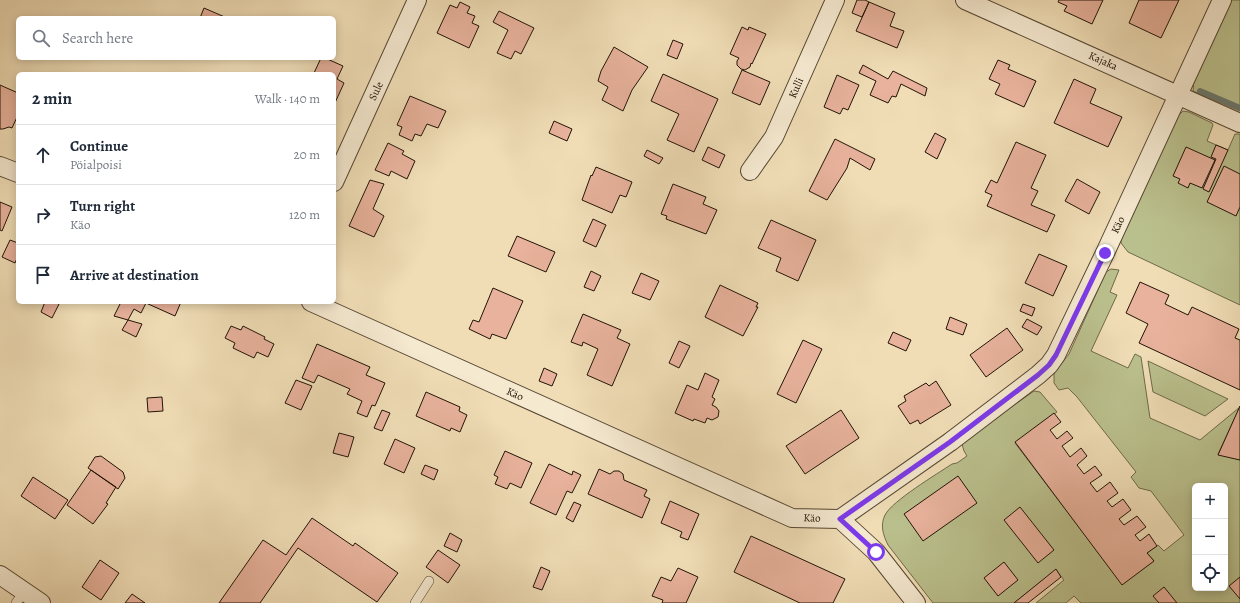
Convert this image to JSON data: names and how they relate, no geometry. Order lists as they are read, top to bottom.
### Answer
{
  "streets": {
    "street": [
      "Kajaka",
      "Kulli",
      "Sule",
      "Käo"
    ]
  },
  "crossings": [
    ["Kajaka", "Käo"]
  ],
  "page": {
    "search": "Search here",
    "heading": ["2 min", "Walk · 140 m"],
    "list": [
      ["Continue", "Pöialpoisi", "20 m"],
      ["Turn right", "Käo", "120 m"],
      "Arrive at destination"
    ],
    "map_buttons": ["+", "−"]
  }
}
